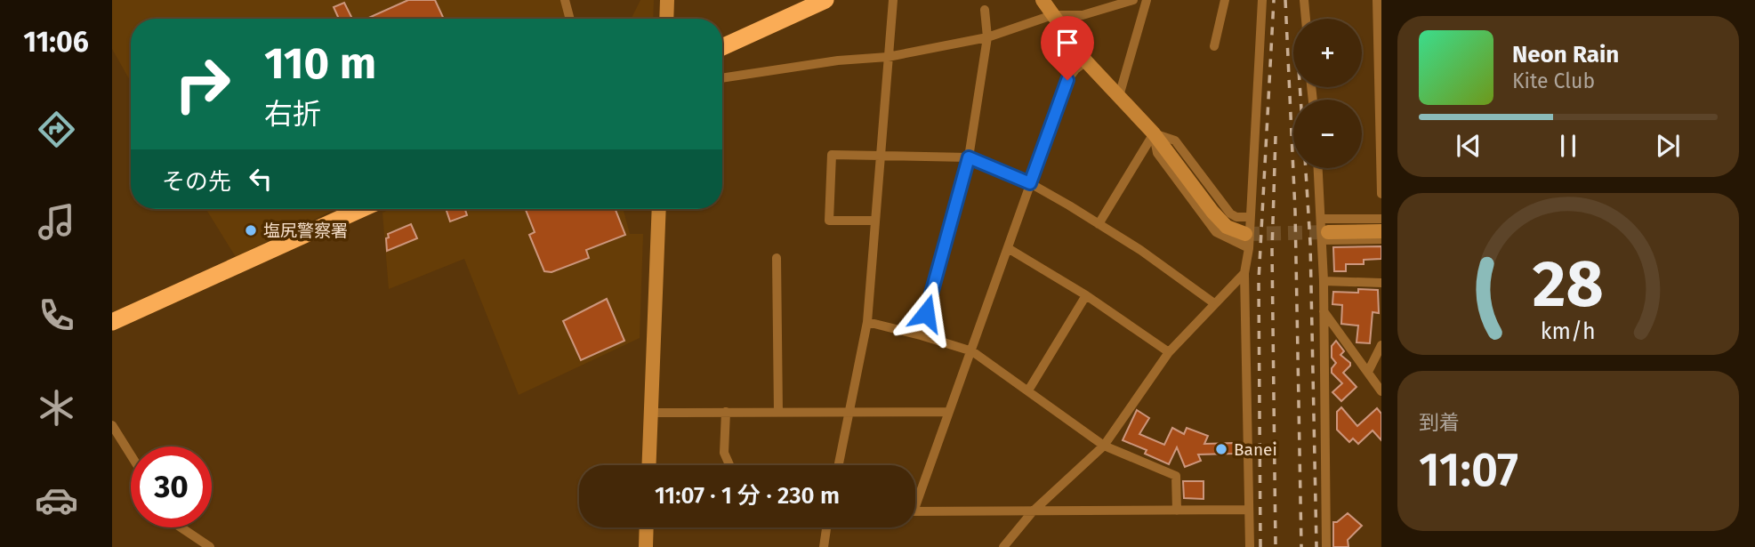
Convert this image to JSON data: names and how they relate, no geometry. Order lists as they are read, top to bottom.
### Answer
{
  "places": ["塩尻警察署", "Banei"],
  "page": {
    "tabs": "11:06",
    "map_buttons": ["+", "−"],
    "turn": ["110 m", "右折"],
    "song": ["Neon Rain", "Kite Club"],
    "then": "その先",
    "tile": ["到着", "11:07"],
    "limit": "30",
    "trip": "11:07 · 1 分 · 230 m",
    "gauge": ["28", "km/h"]
  }
}
